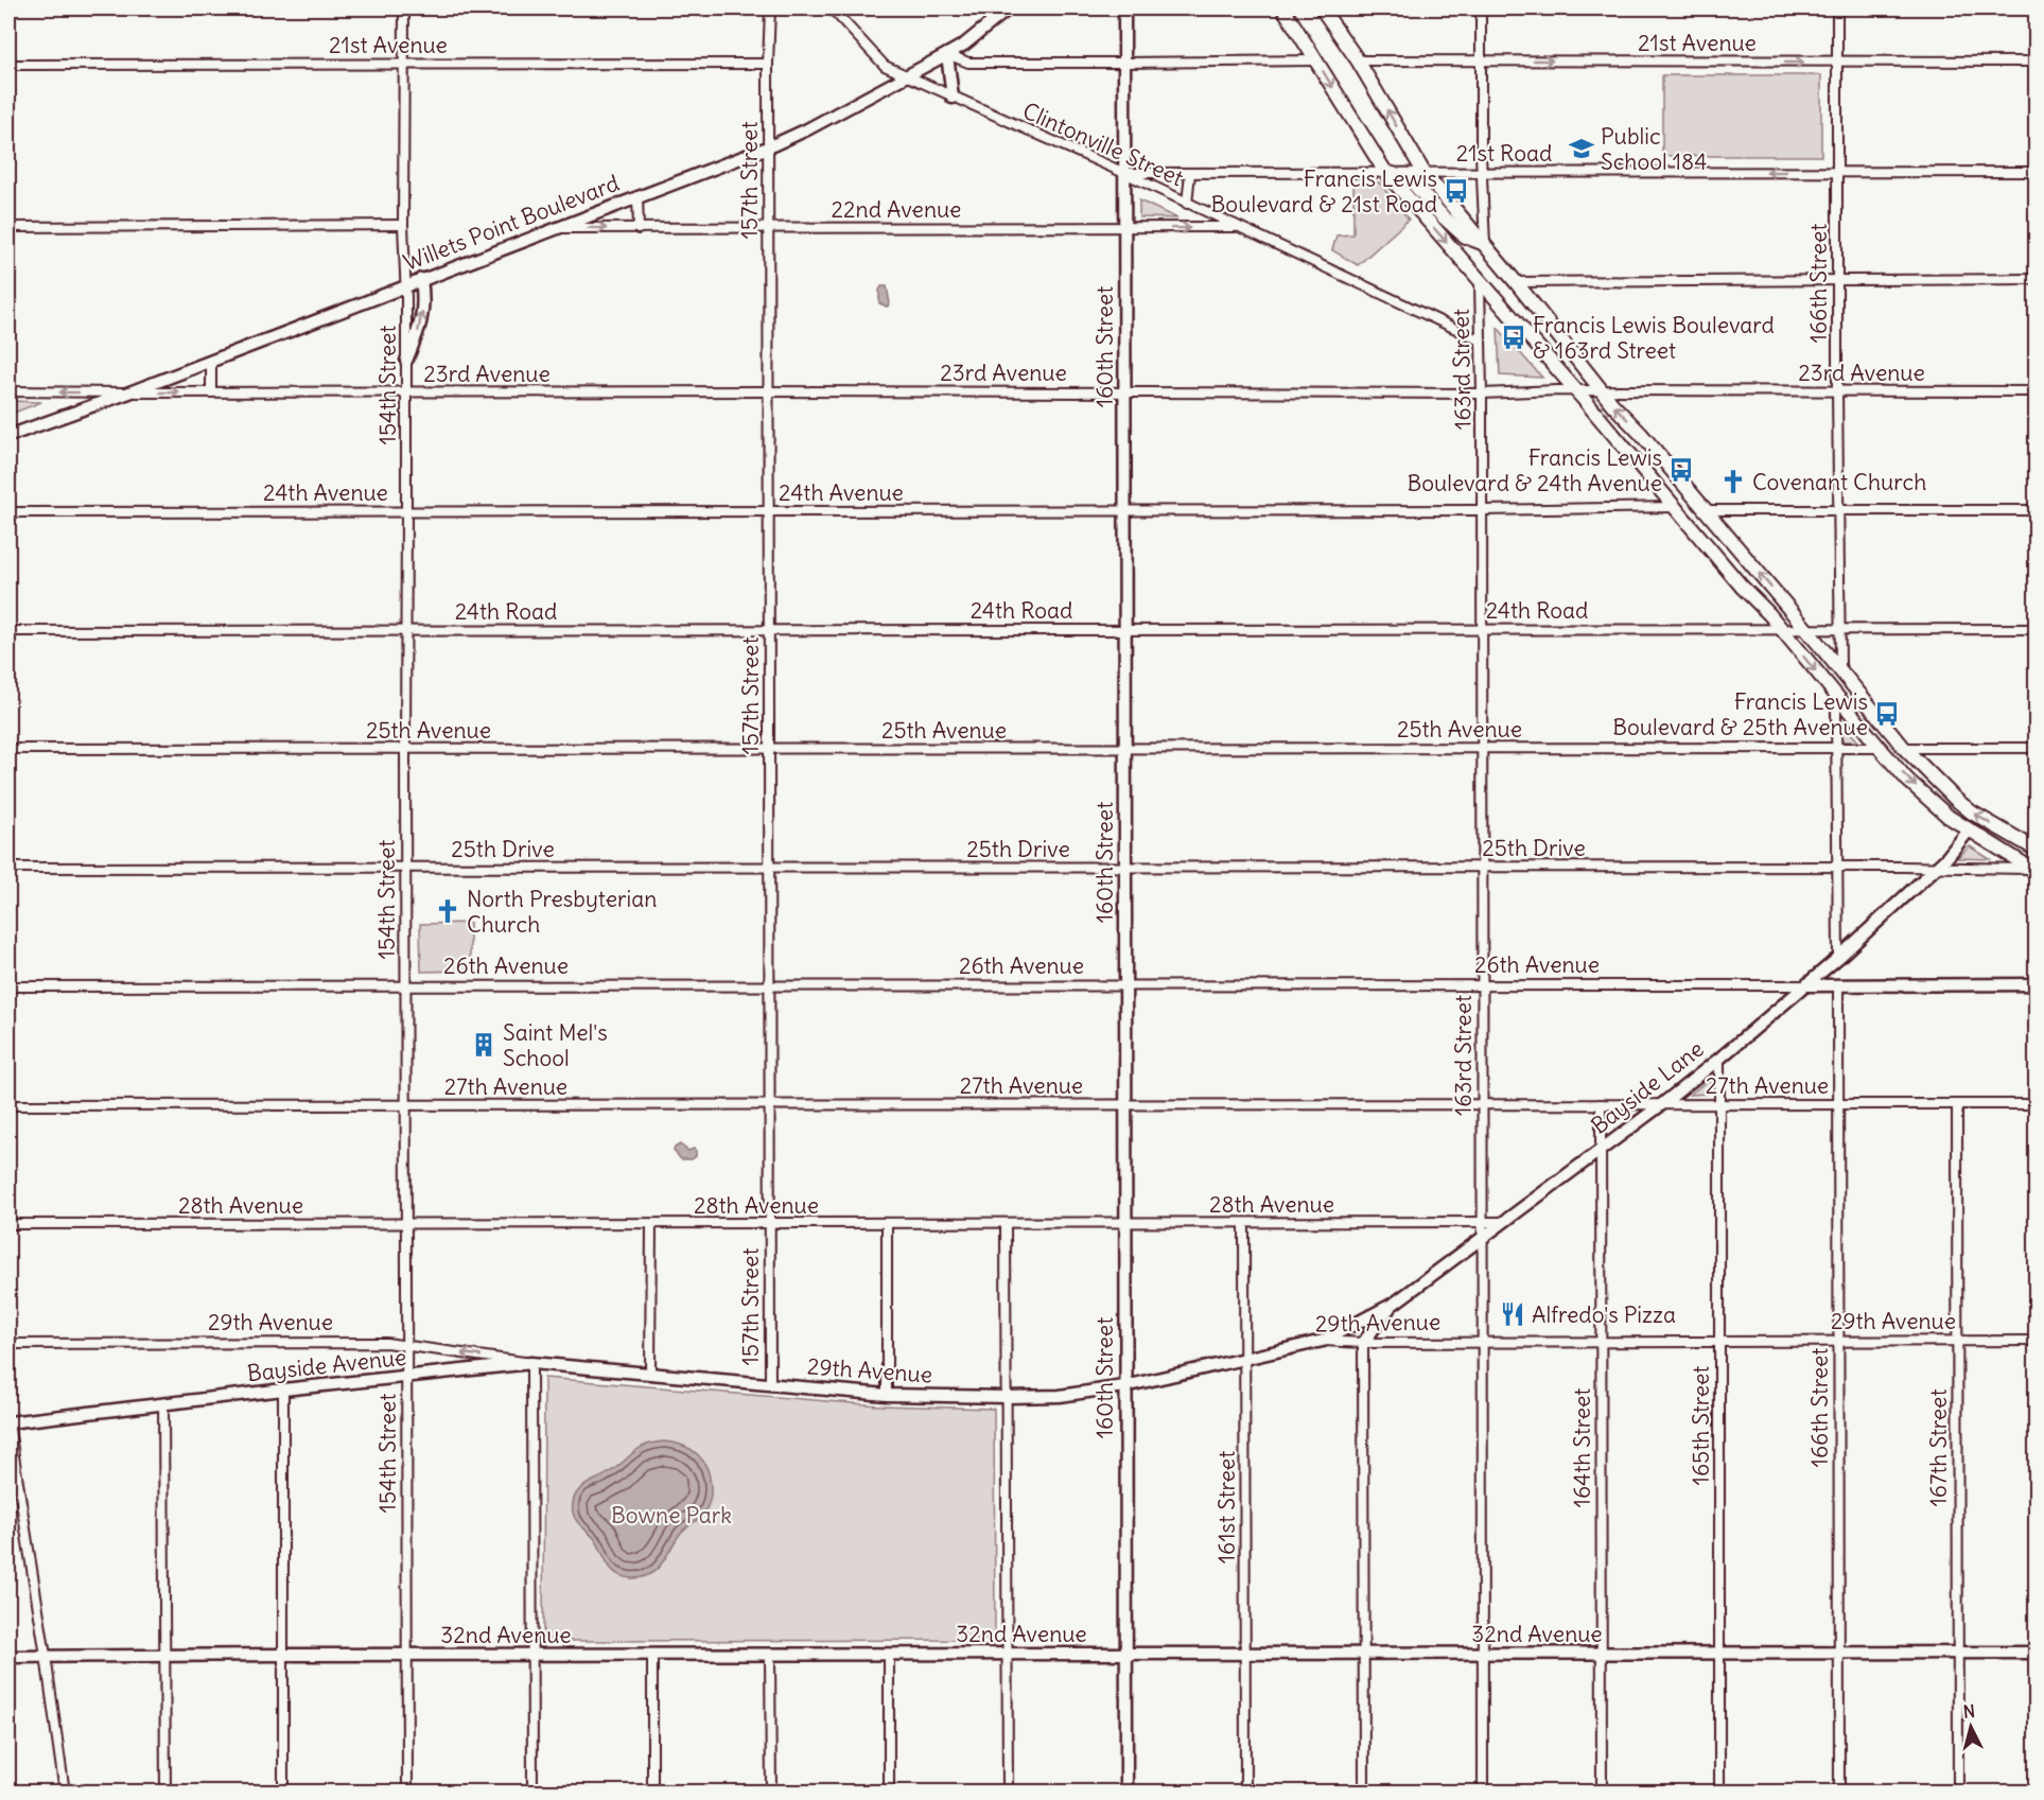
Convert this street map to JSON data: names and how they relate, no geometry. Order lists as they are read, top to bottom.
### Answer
{
  "streets": {
    "street": [
      "21st Avenue",
      "Clintonville Street",
      "21st Road",
      "157th Street",
      "22nd Avenue",
      "Willets Point Boulevard",
      "166th Street",
      "160th Street",
      "163rd Street",
      "23rd Avenue",
      "154th Street",
      "24th Avenue",
      "24th Road",
      "25th Avenue",
      "25th Drive",
      "26th Avenue",
      "27th Avenue",
      "Bayside Lane",
      "28th Avenue",
      "29th Avenue",
      "Bayside Avenue",
      "165th Street",
      "164th Street",
      "167th Street",
      "161st Street",
      "32nd Avenue"
    ]
  },
  "crossings": [
    ["21st Avenue", "157th Street"],
    ["21st Avenue", "166th Street"],
    ["21st Avenue", "154th Street"],
    ["Clintonville Street", "21st Road"],
    ["Clintonville Street", "22nd Avenue"],
    ["Clintonville Street", "Willets Point Boulevard"],
    ["Clintonville Street", "160th Street"],
    ["Clintonville Street", "163rd Street"],
    ["21st Road", "166th Street"],
    ["21st Road", "160th Street"],
    ["157th Street", "22nd Avenue"],
    ["157th Street", "Willets Point Boulevard"],
    ["157th Street", "23rd Avenue"],
    ["157th Street", "24th Avenue"],
    ["157th Street", "24th Road"],
    ["157th Street", "25th Avenue"],
    ["157th Street", "25th Drive"],
    ["157th Street", "26th Avenue"],
    ["157th Street", "27th Avenue"],
    ["157th Street", "28th Avenue"],
    ["157th Street", "29th Avenue"],
    ["22nd Avenue", "Willets Point Boulevard"],
    ["22nd Avenue", "160th Street"],
    ["Willets Point Boulevard", "23rd Avenue"],
    ["Willets Point Boulevard", "154th Street"],
    ["166th Street", "23rd Avenue"],
    ["166th Street", "24th Road"],
    ["166th Street", "26th Avenue"],
    ["166th Street", "27th Avenue"],
    ["166th Street", "29th Avenue"],
    ["166th Street", "32nd Avenue"],
    ["160th Street", "23rd Avenue"],
    ["160th Street", "24th Avenue"],
    ["160th Street", "24th Road"],
    ["160th Street", "25th Avenue"],
    ["160th Street", "25th Drive"],
    ["160th Street", "26th Avenue"],
    ["160th Street", "27th Avenue"],
    ["160th Street", "28th Avenue"],
    ["160th Street", "29th Avenue"],
    ["160th Street", "32nd Avenue"],
    ["163rd Street", "23rd Avenue"],
    ["163rd Street", "24th Avenue"],
    ["163rd Street", "24th Road"],
    ["163rd Street", "25th Avenue"],
    ["163rd Street", "25th Drive"],
    ["163rd Street", "26th Avenue"],
    ["163rd Street", "27th Avenue"],
    ["163rd Street", "Bayside Lane"],
    ["163rd Street", "28th Avenue"],
    ["163rd Street", "29th Avenue"],
    ["163rd Street", "32nd Avenue"],
    ["23rd Avenue", "154th Street"],
    ["154th Street", "24th Avenue"],
    ["154th Street", "24th Road"],
    ["154th Street", "25th Avenue"],
    ["154th Street", "25th Drive"],
    ["154th Street", "26th Avenue"],
    ["154th Street", "27th Avenue"],
    ["154th Street", "28th Avenue"],
    ["154th Street", "29th Avenue"],
    ["154th Street", "Bayside Avenue"],
    ["154th Street", "32nd Avenue"],
    ["25th Drive", "Bayside Lane"],
    ["26th Avenue", "Bayside Lane"],
    ["27th Avenue", "Bayside Lane"],
    ["27th Avenue", "165th Street"],
    ["27th Avenue", "164th Street"],
    ["27th Avenue", "167th Street"],
    ["Bayside Lane", "28th Avenue"],
    ["Bayside Lane", "29th Avenue"],
    ["Bayside Lane", "165th Street"],
    ["Bayside Lane", "164th Street"],
    ["28th Avenue", "161st Street"],
    ["29th Avenue", "Bayside Avenue"],
    ["29th Avenue", "165th Street"],
    ["29th Avenue", "164th Street"],
    ["29th Avenue", "167th Street"],
    ["29th Avenue", "161st Street"],
    ["165th Street", "32nd Avenue"],
    ["164th Street", "32nd Avenue"],
    ["167th Street", "32nd Avenue"],
    ["161st Street", "32nd Avenue"]
  ],
  "one_way": ["21st Road"],
  "parks": ["Bowne Park"],
  "places": {
    "school or university": ["Public School 184"],
    "bus stop": [
      "Francis Lewis Boulevard & 21st Road",
      "Francis Lewis Boulevard & 163rd Street",
      "Francis Lewis Boulevard & 24th Avenue",
      "Francis Lewis Boulevard & 25th Avenue"
    ],
    "church": ["Covenant Church", "North Presbyterian Church"],
    "building": ["Saint Mel's School"],
    "restaurant": ["Alfredo's Pizza"]
  },
  "north": "top"
}
